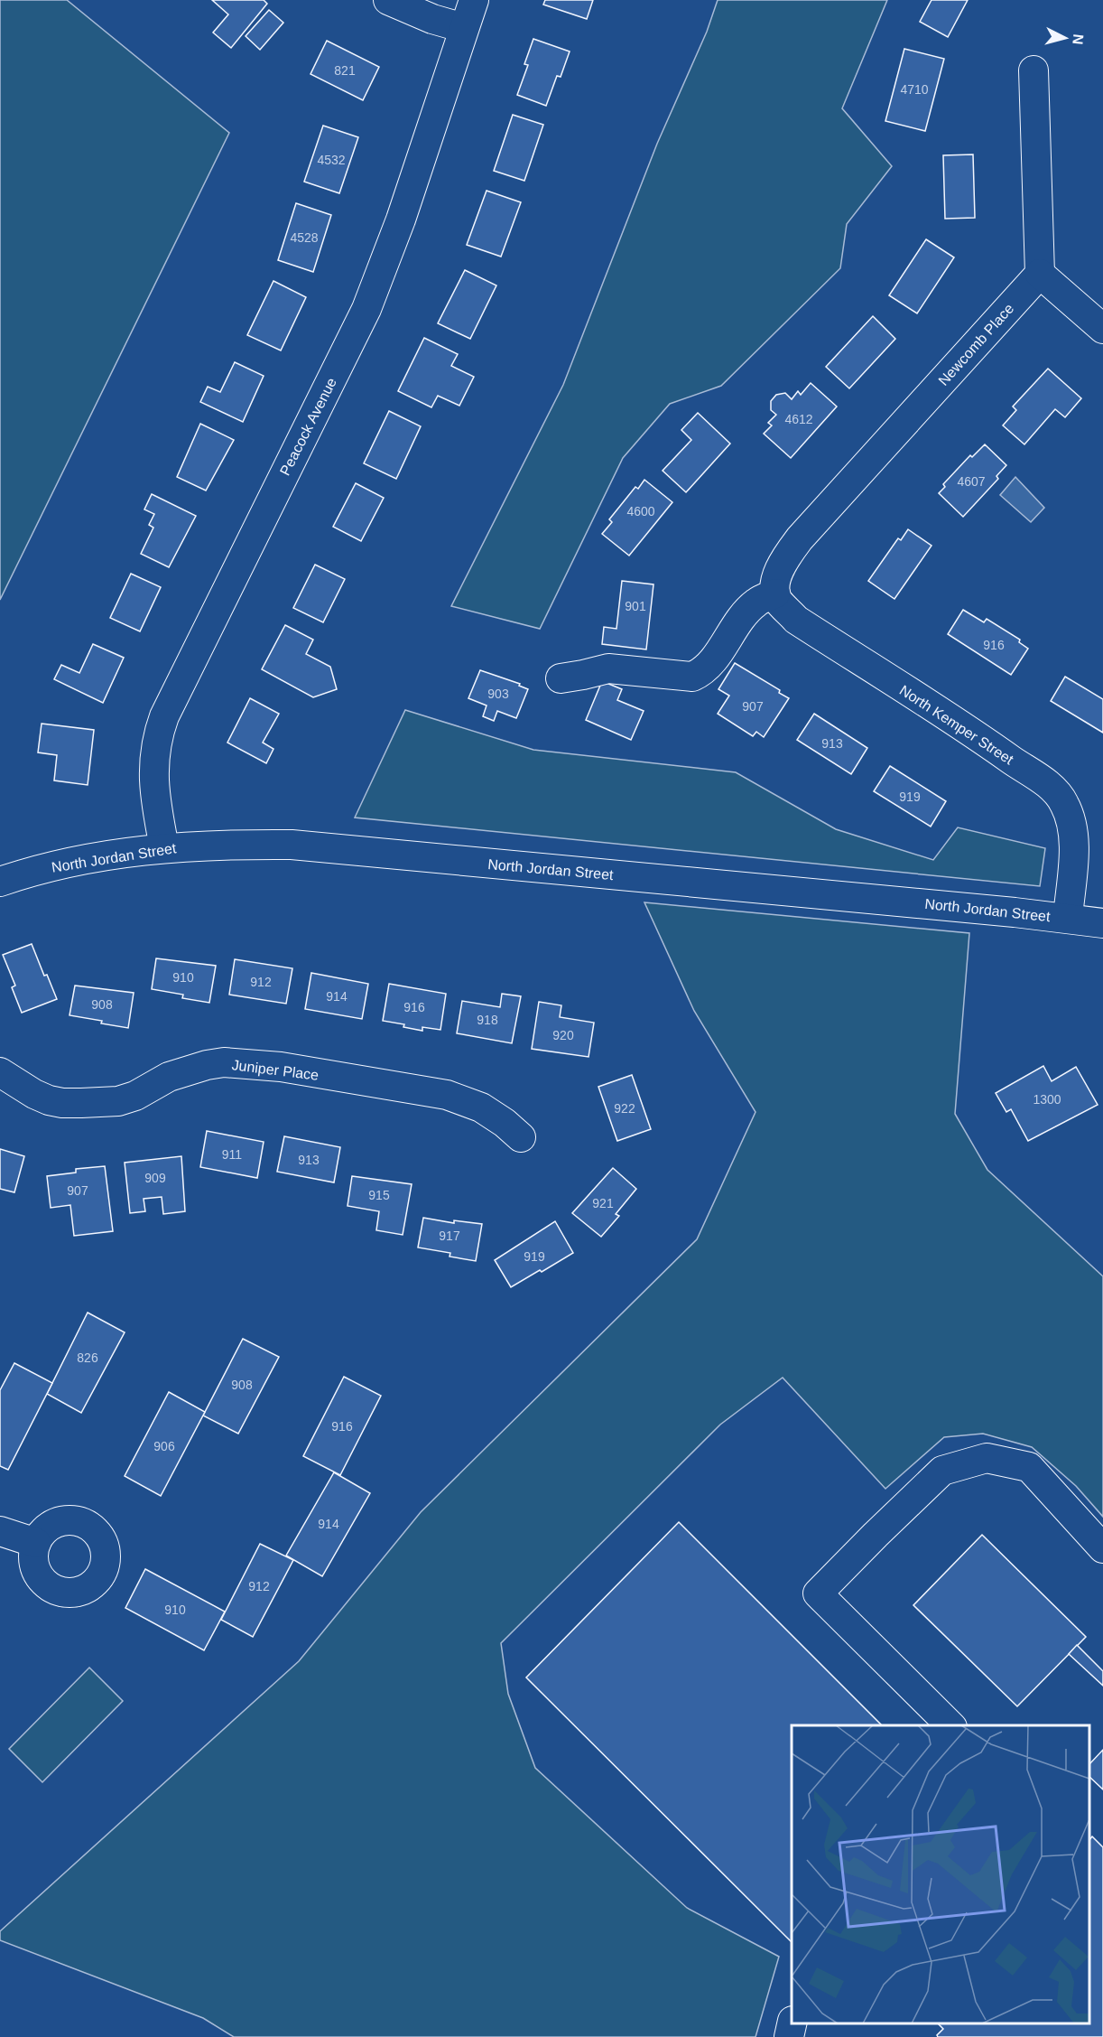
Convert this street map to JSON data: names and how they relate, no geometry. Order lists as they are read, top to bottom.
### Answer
{
  "streets": {
    "street": [
      "Newcomb Place",
      "Peacock Avenue",
      "North Kemper Street",
      "North Jordan Street",
      "Juniper Place"
    ]
  },
  "crossings": [
    ["Newcomb Place", "North Kemper Street"],
    ["Peacock Avenue", "North Jordan Street"],
    ["North Kemper Street", "North Jordan Street"]
  ],
  "house_numbers": [
    "821",
    "4710",
    "4532",
    "4528",
    "4612",
    "4607",
    "4600",
    "901",
    "916",
    "903",
    "907",
    "913",
    "919",
    "910",
    "912",
    "914",
    "908",
    "916",
    "918",
    "920",
    "1300",
    "922",
    "911",
    "913",
    "909",
    "907",
    "915",
    "921",
    "917",
    "919",
    "826",
    "908",
    "916",
    "906",
    "914",
    "912",
    "910"
  ],
  "north": "right"
}
